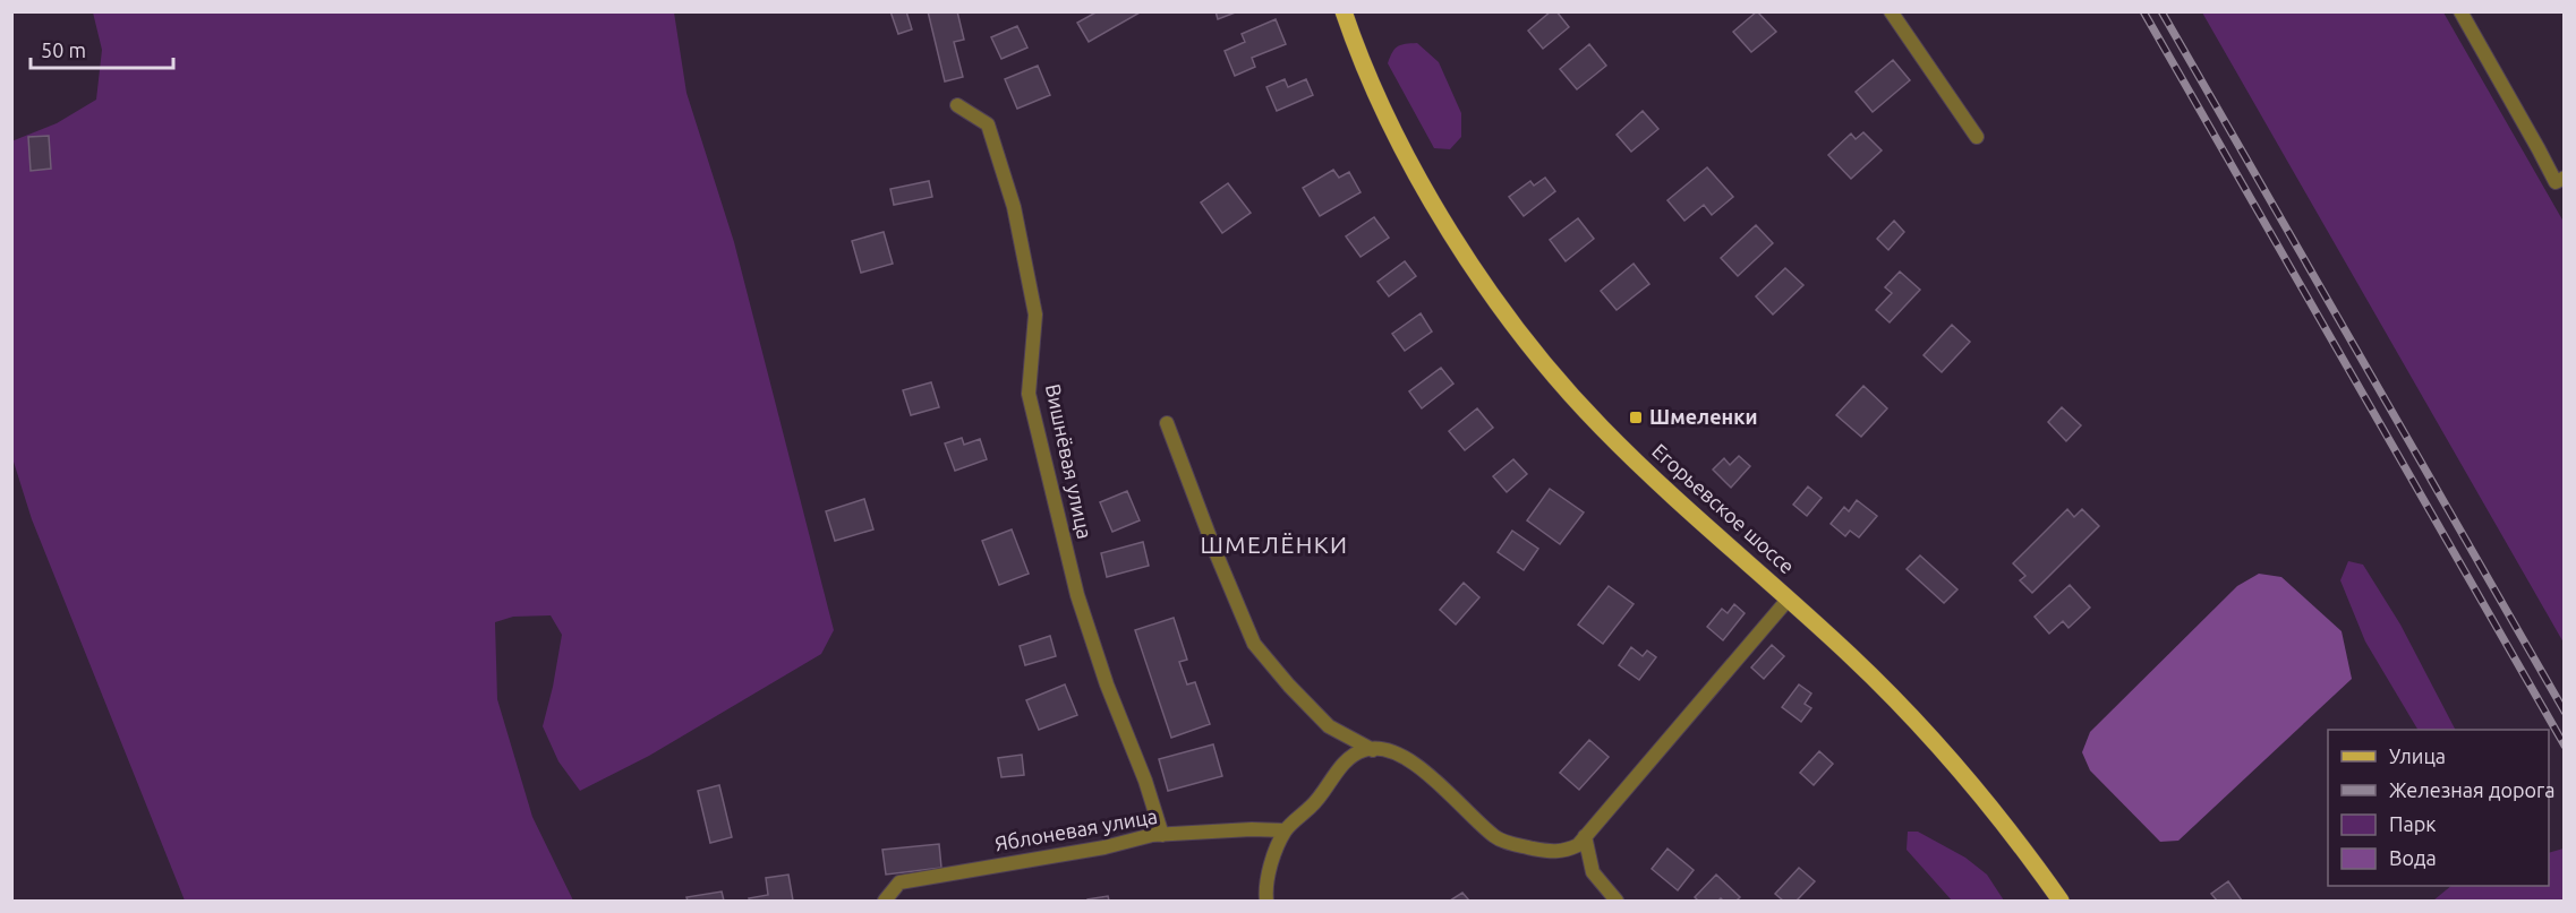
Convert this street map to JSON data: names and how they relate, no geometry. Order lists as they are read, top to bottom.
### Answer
{
  "streets": {
    "main road": ["Егорьевское шоссе"],
    "street": ["Вишнёвая улица", "Яблоневая улица"]
  },
  "crossings": [
    ["Вишнёвая улица", "Яблоневая улица"]
  ],
  "districts": ["ШМЕЛЁНКИ"],
  "places": {
    "transit": ["Шмеленки"]
  },
  "legend": [
    "Улица",
    "Железная дорога",
    "Парк",
    "Вода"
  ],
  "scale_bar": "50 m"
}
